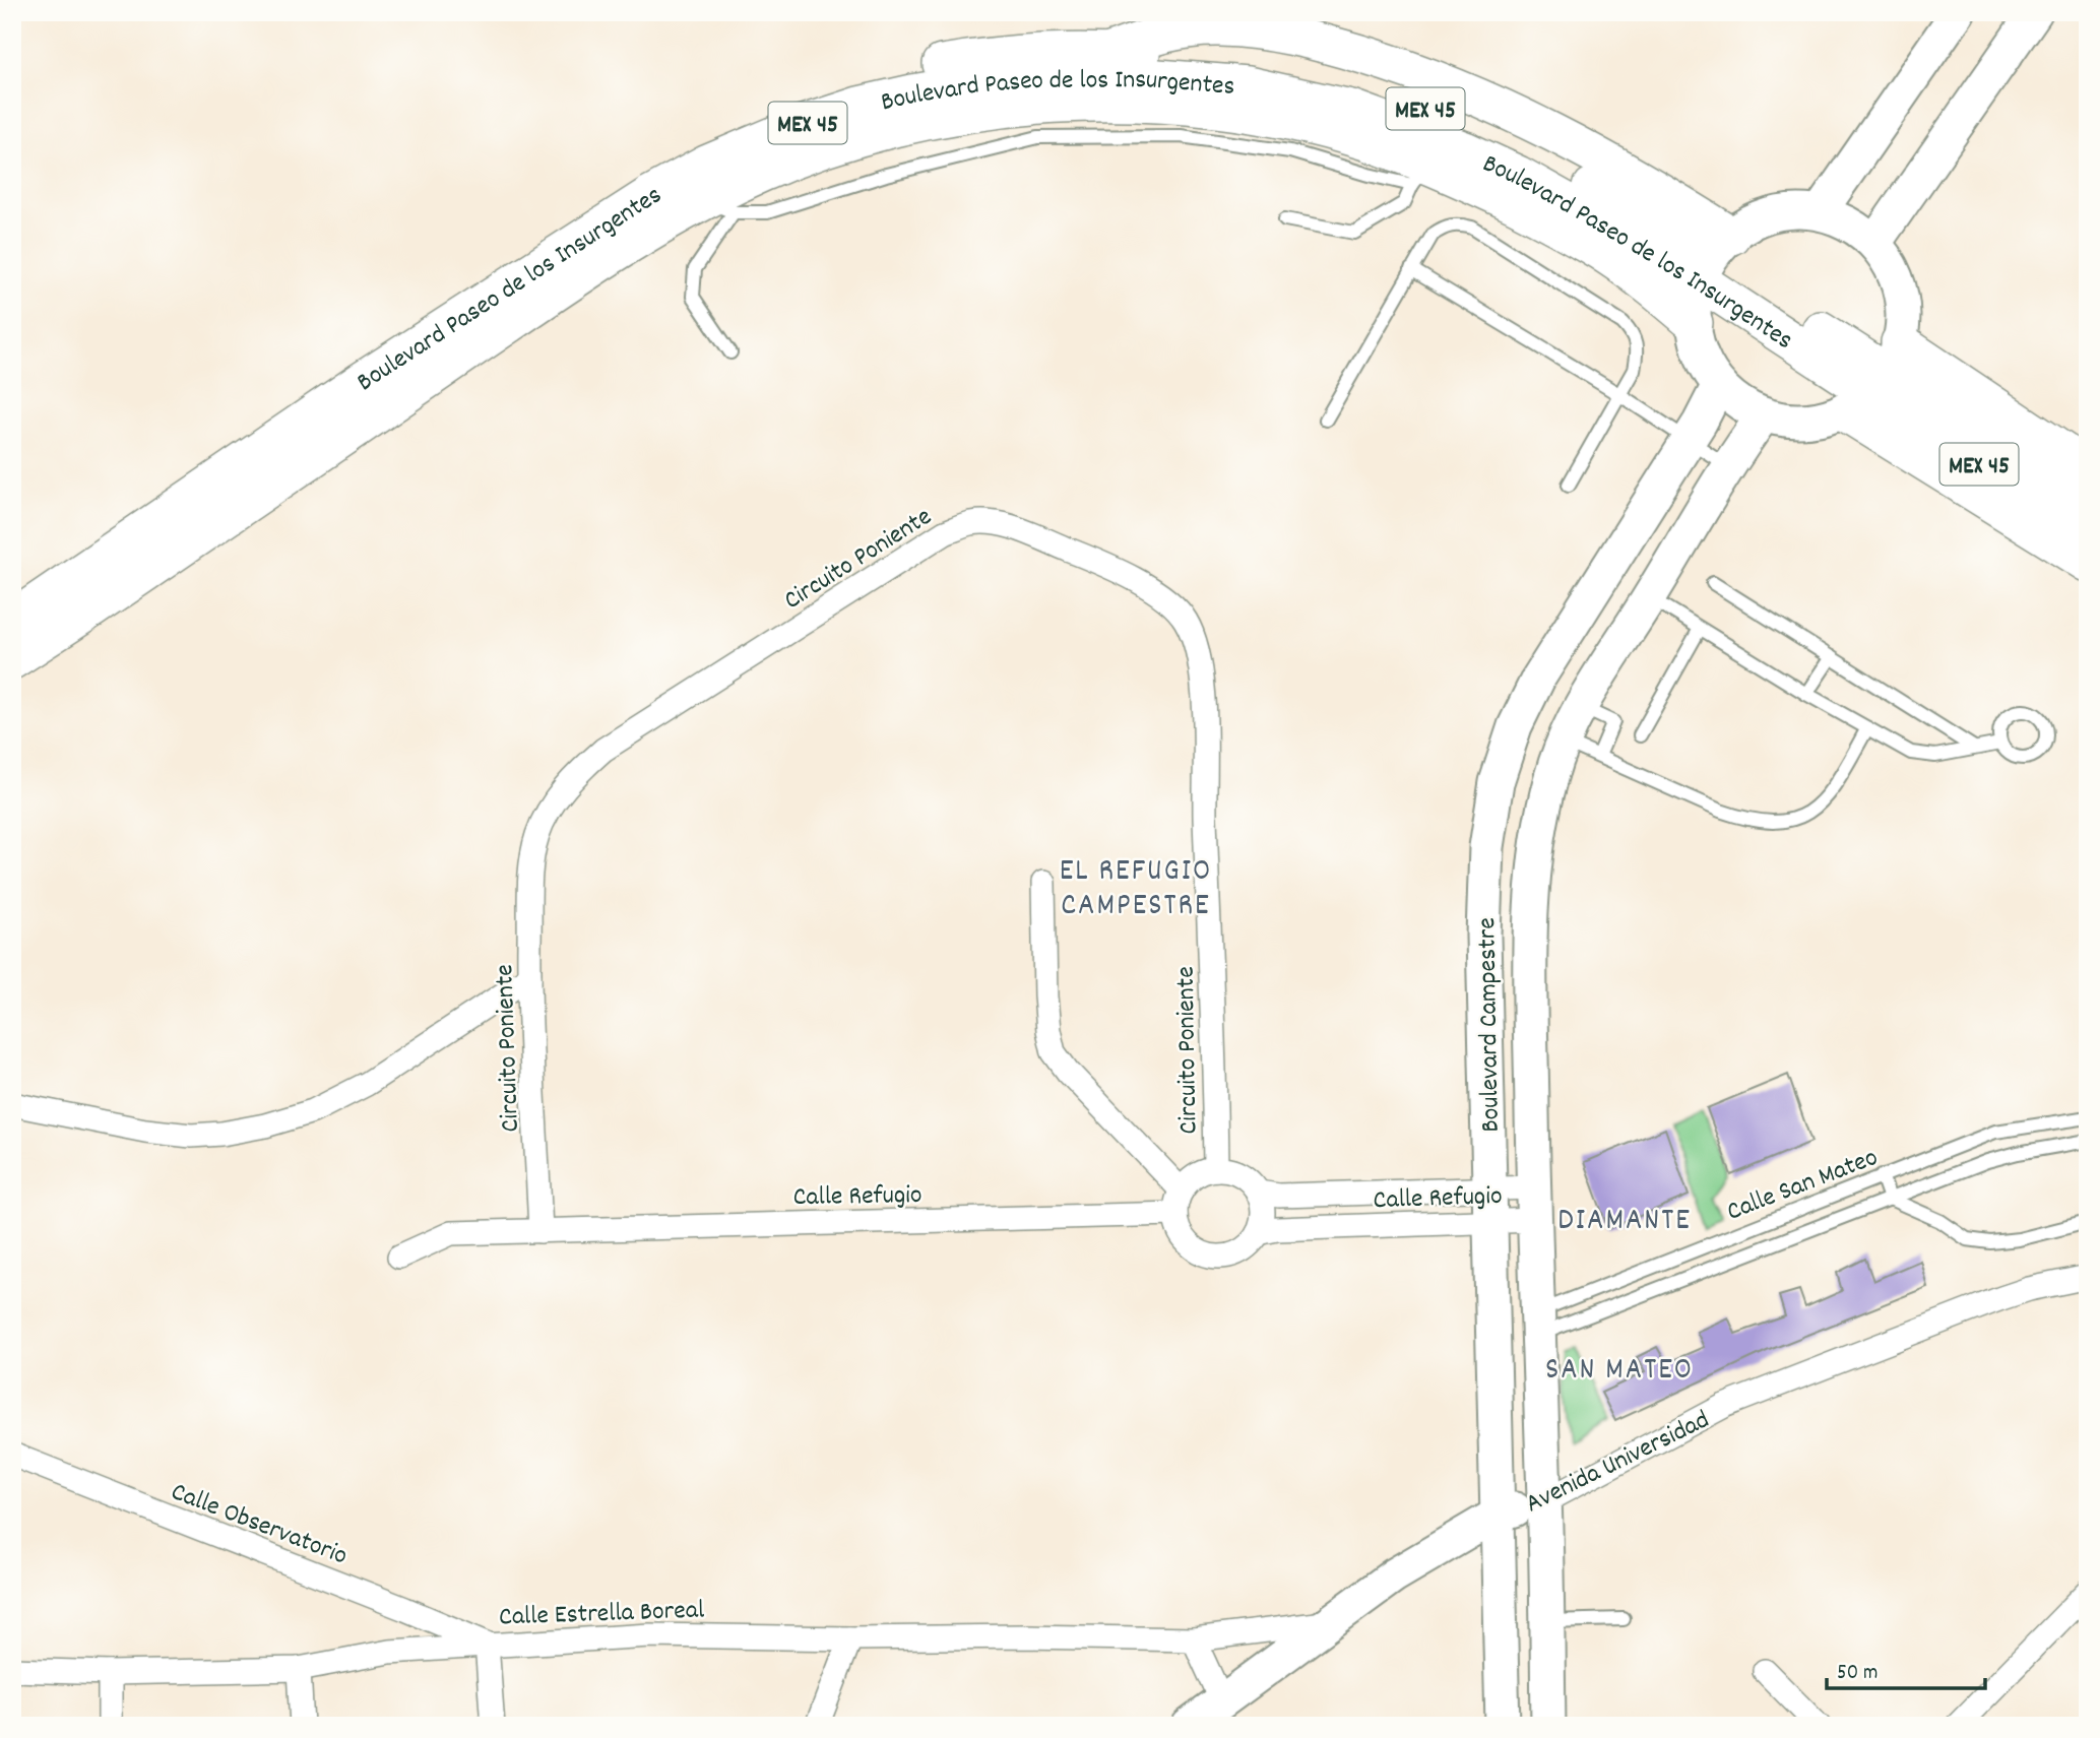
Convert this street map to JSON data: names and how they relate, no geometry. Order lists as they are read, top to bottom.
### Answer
{
  "streets": {
    "main road": ["Boulevard Paseo de los Insurgentes", "MEX 45"],
    "street": [
      "Circuito Poniente",
      "Boulevard Campestre",
      "Calle Refugio",
      "Avenida Universidad",
      "Calle Observatorio",
      "Calle Estrella Boreal"
    ],
    "lane": ["Calle San Mateo"]
  },
  "crossings": [
    ["Circuito Poniente", "Calle Refugio"],
    ["Boulevard Campestre", "Calle San Mateo"],
    ["Boulevard Campestre", "Calle Refugio"],
    ["Boulevard Campestre", "Avenida Universidad"],
    ["Avenida Universidad", "Calle Estrella Boreal"],
    ["Calle Observatorio", "Calle Estrella Boreal"]
  ],
  "districts": ["EL REFUGIO CAMPESTRE", "DIAMANTE", "SAN MATEO"],
  "scale_bar": "50 m"
}
